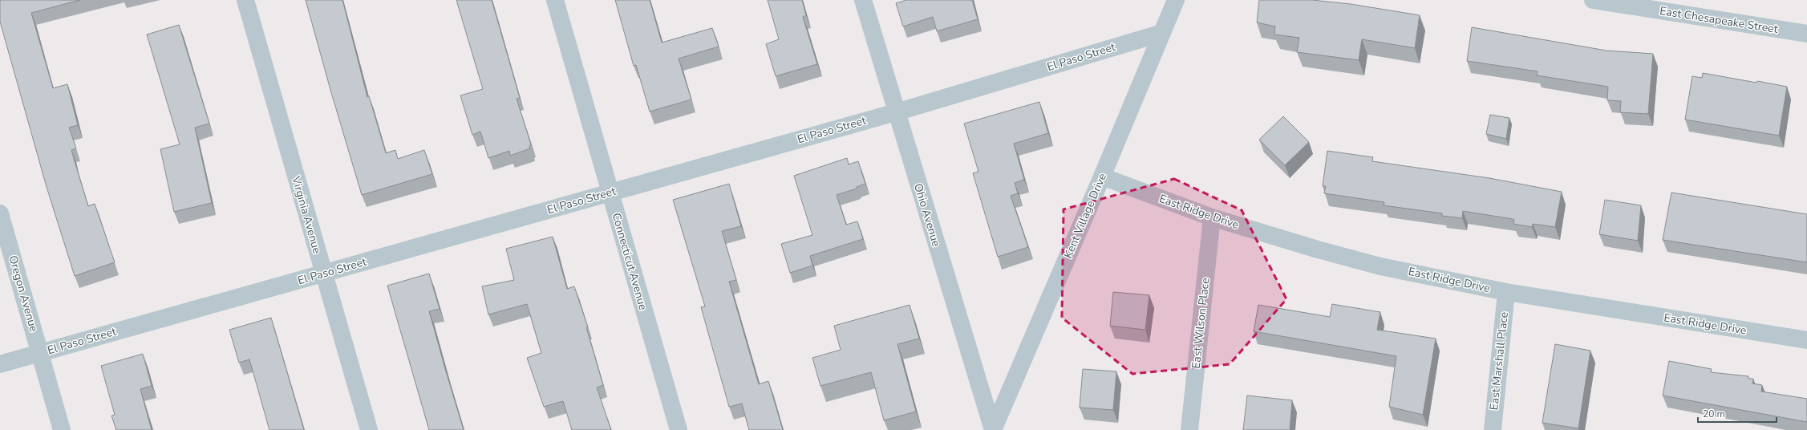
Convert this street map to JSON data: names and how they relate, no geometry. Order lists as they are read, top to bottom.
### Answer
{
  "streets": {
    "street": [
      "East Chesapeake Street",
      "El Paso Street",
      "East Ridge Drive",
      "Virginia Avenue",
      "Ohio Avenue",
      "Kent Village Drive",
      "Connecticut Avenue",
      "Oregon Avenue",
      "East Wilson Place",
      "East Marshall Place"
    ]
  },
  "crossings": [
    ["El Paso Street", "Virginia Avenue"],
    ["El Paso Street", "Ohio Avenue"],
    ["El Paso Street", "Kent Village Drive"],
    ["El Paso Street", "Connecticut Avenue"],
    ["El Paso Street", "Oregon Avenue"],
    ["East Ridge Drive", "Kent Village Drive"],
    ["East Ridge Drive", "East Wilson Place"],
    ["East Ridge Drive", "East Marshall Place"],
    ["Ohio Avenue", "Kent Village Drive"]
  ],
  "scale_bar": "20 m"
}
